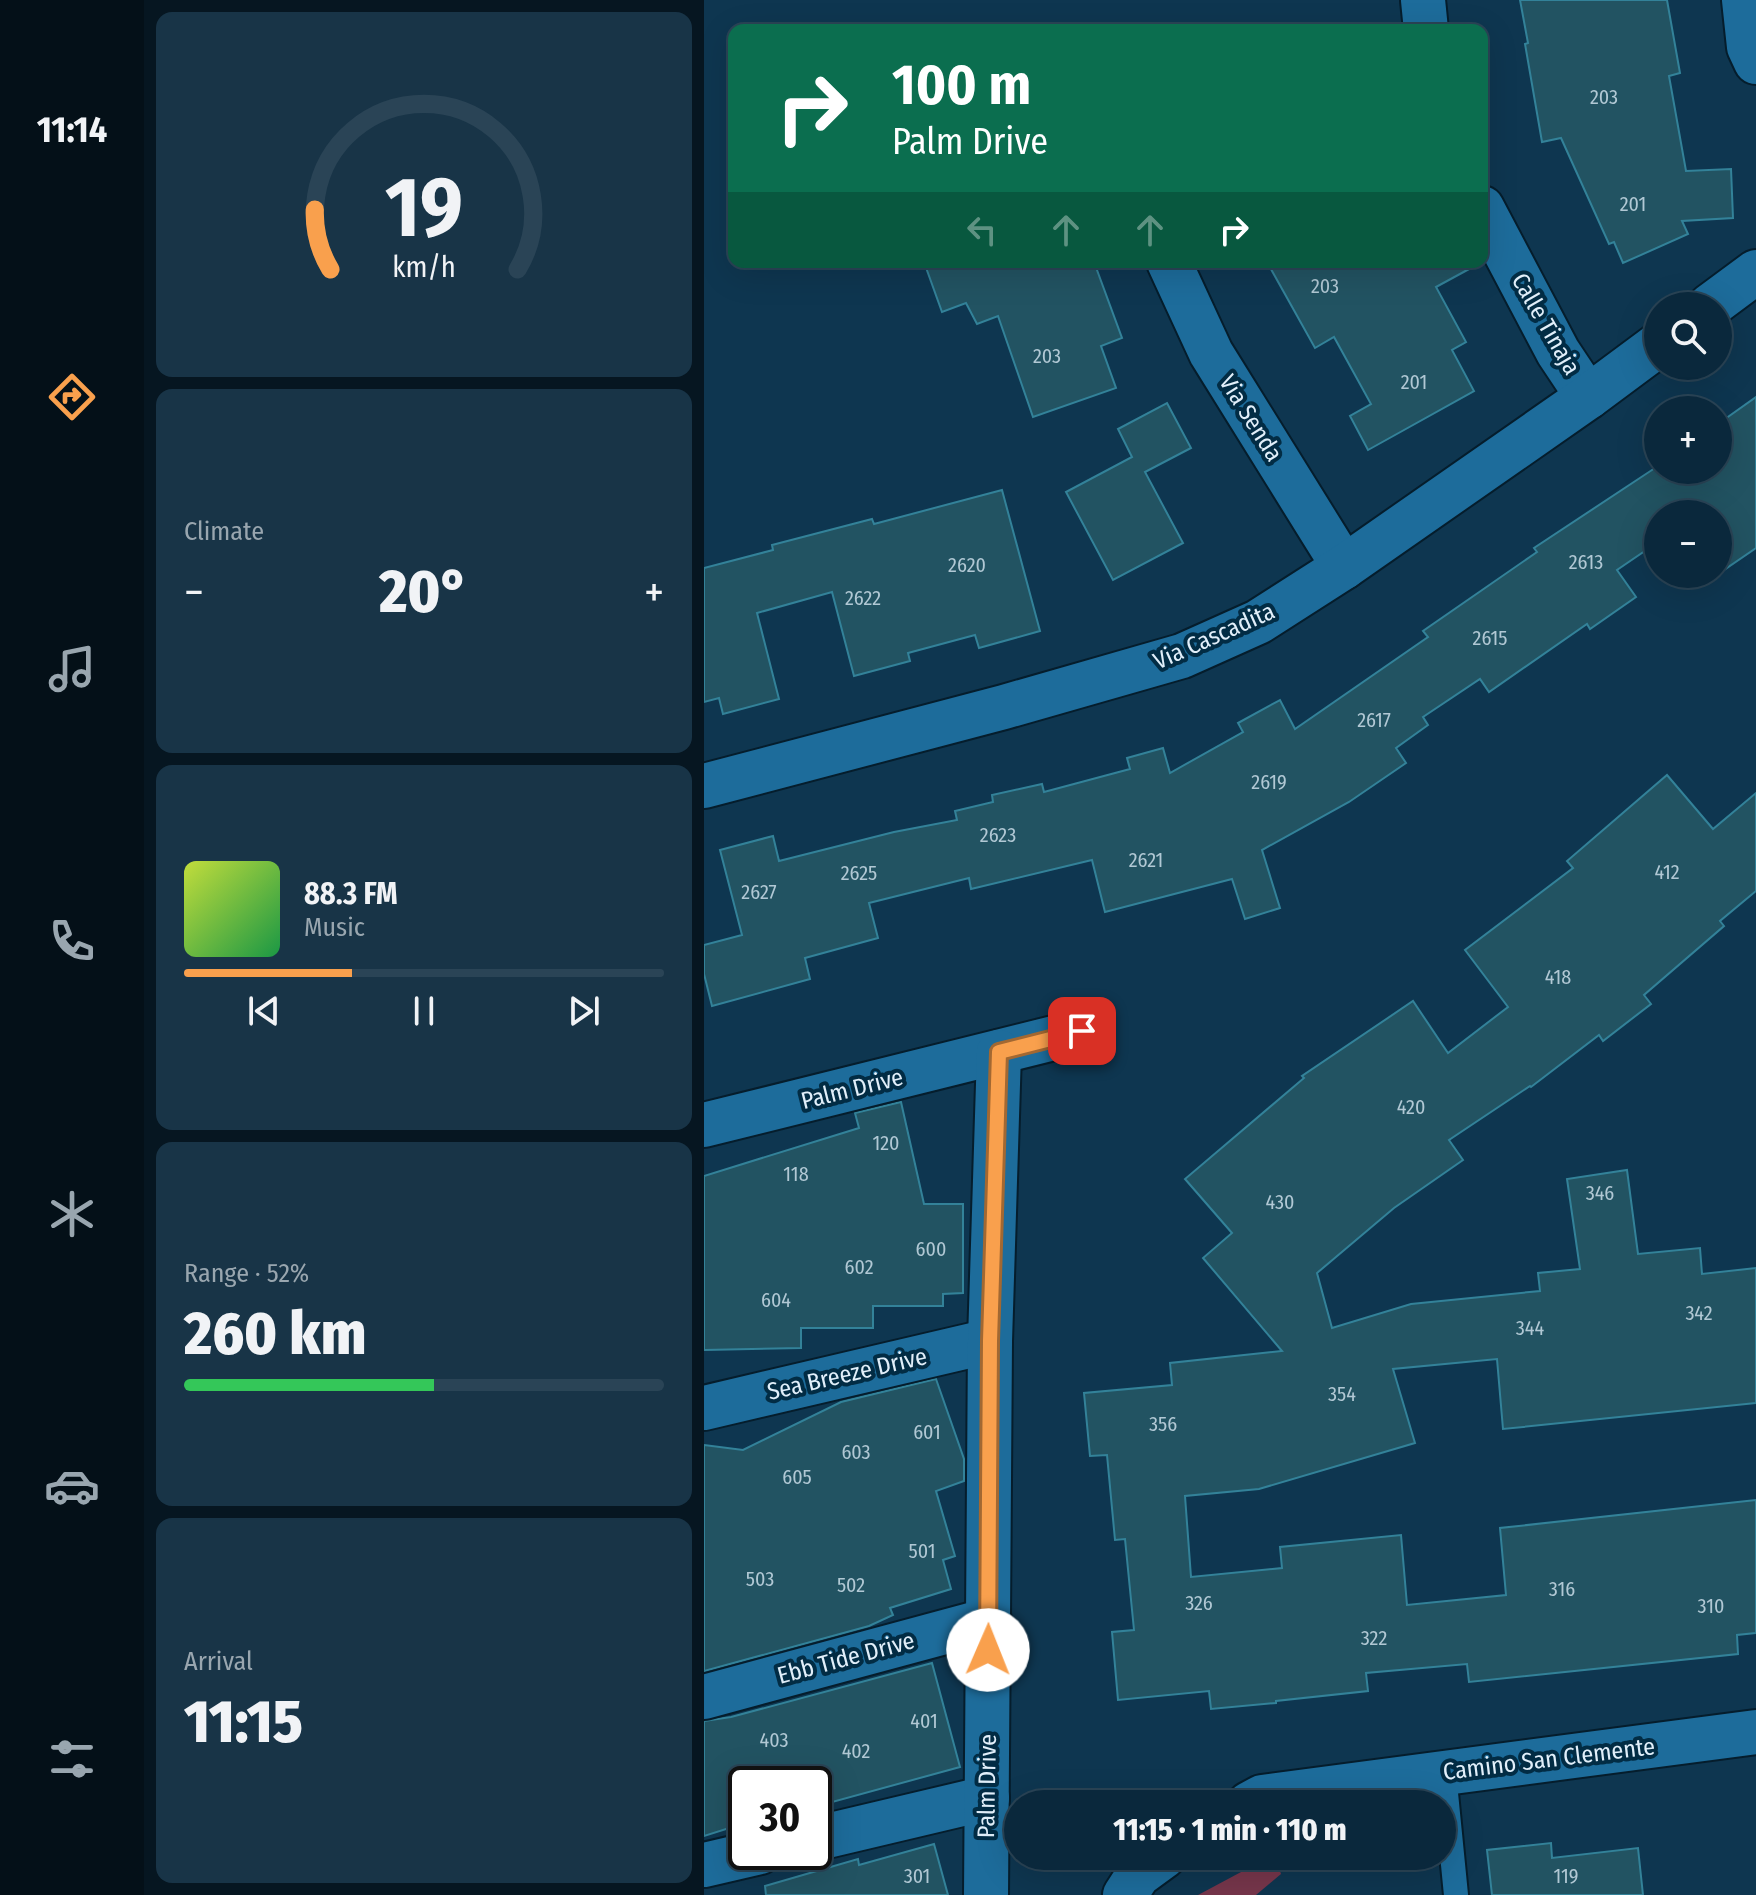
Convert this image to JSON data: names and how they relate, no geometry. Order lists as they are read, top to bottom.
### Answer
{
  "streets": {
    "street": [
      "Calle Tinaja",
      "Via Senda",
      "Via Cascadita",
      "Palm Drive",
      "Sea Breeze Drive",
      "Ebb Tide Drive",
      "Camino San Clemente"
    ]
  },
  "crossings": [
    ["Calle Tinaja", "Via Cascadita"],
    ["Via Senda", "Via Cascadita"],
    ["Palm Drive", "Sea Breeze Drive"],
    ["Palm Drive", "Ebb Tide Drive"]
  ],
  "house_numbers": [
    "203",
    "201",
    "203",
    "203",
    "201",
    "2613",
    "2620",
    "2622",
    "2615",
    "2617",
    "2619",
    "2623",
    "2621",
    "412",
    "2625",
    "2627",
    "418",
    "420",
    "120",
    "118",
    "346",
    "430",
    "600",
    "602",
    "604",
    "342",
    "344",
    "354",
    "356",
    "601",
    "603",
    "605",
    "501",
    "503",
    "502",
    "316",
    "326",
    "310",
    "322",
    "401",
    "403",
    "402",
    "301",
    "119"
  ],
  "page": {
    "tabs": "11:14",
    "turn": ["100 m", "Palm Drive"],
    "map_buttons": ["+", "−"],
    "tile": [
      "Climate",
      ["Range · 52%", "260 km"],
      ["Arrival", "11:15"]
    ],
    "heat": ["−", "20°", "+"],
    "song": ["88.3 FM", "Music"],
    "limit": "30",
    "trip": "11:15 · 1 min · 110 m",
    "gauge": ["19", "km/h"]
  }
}
